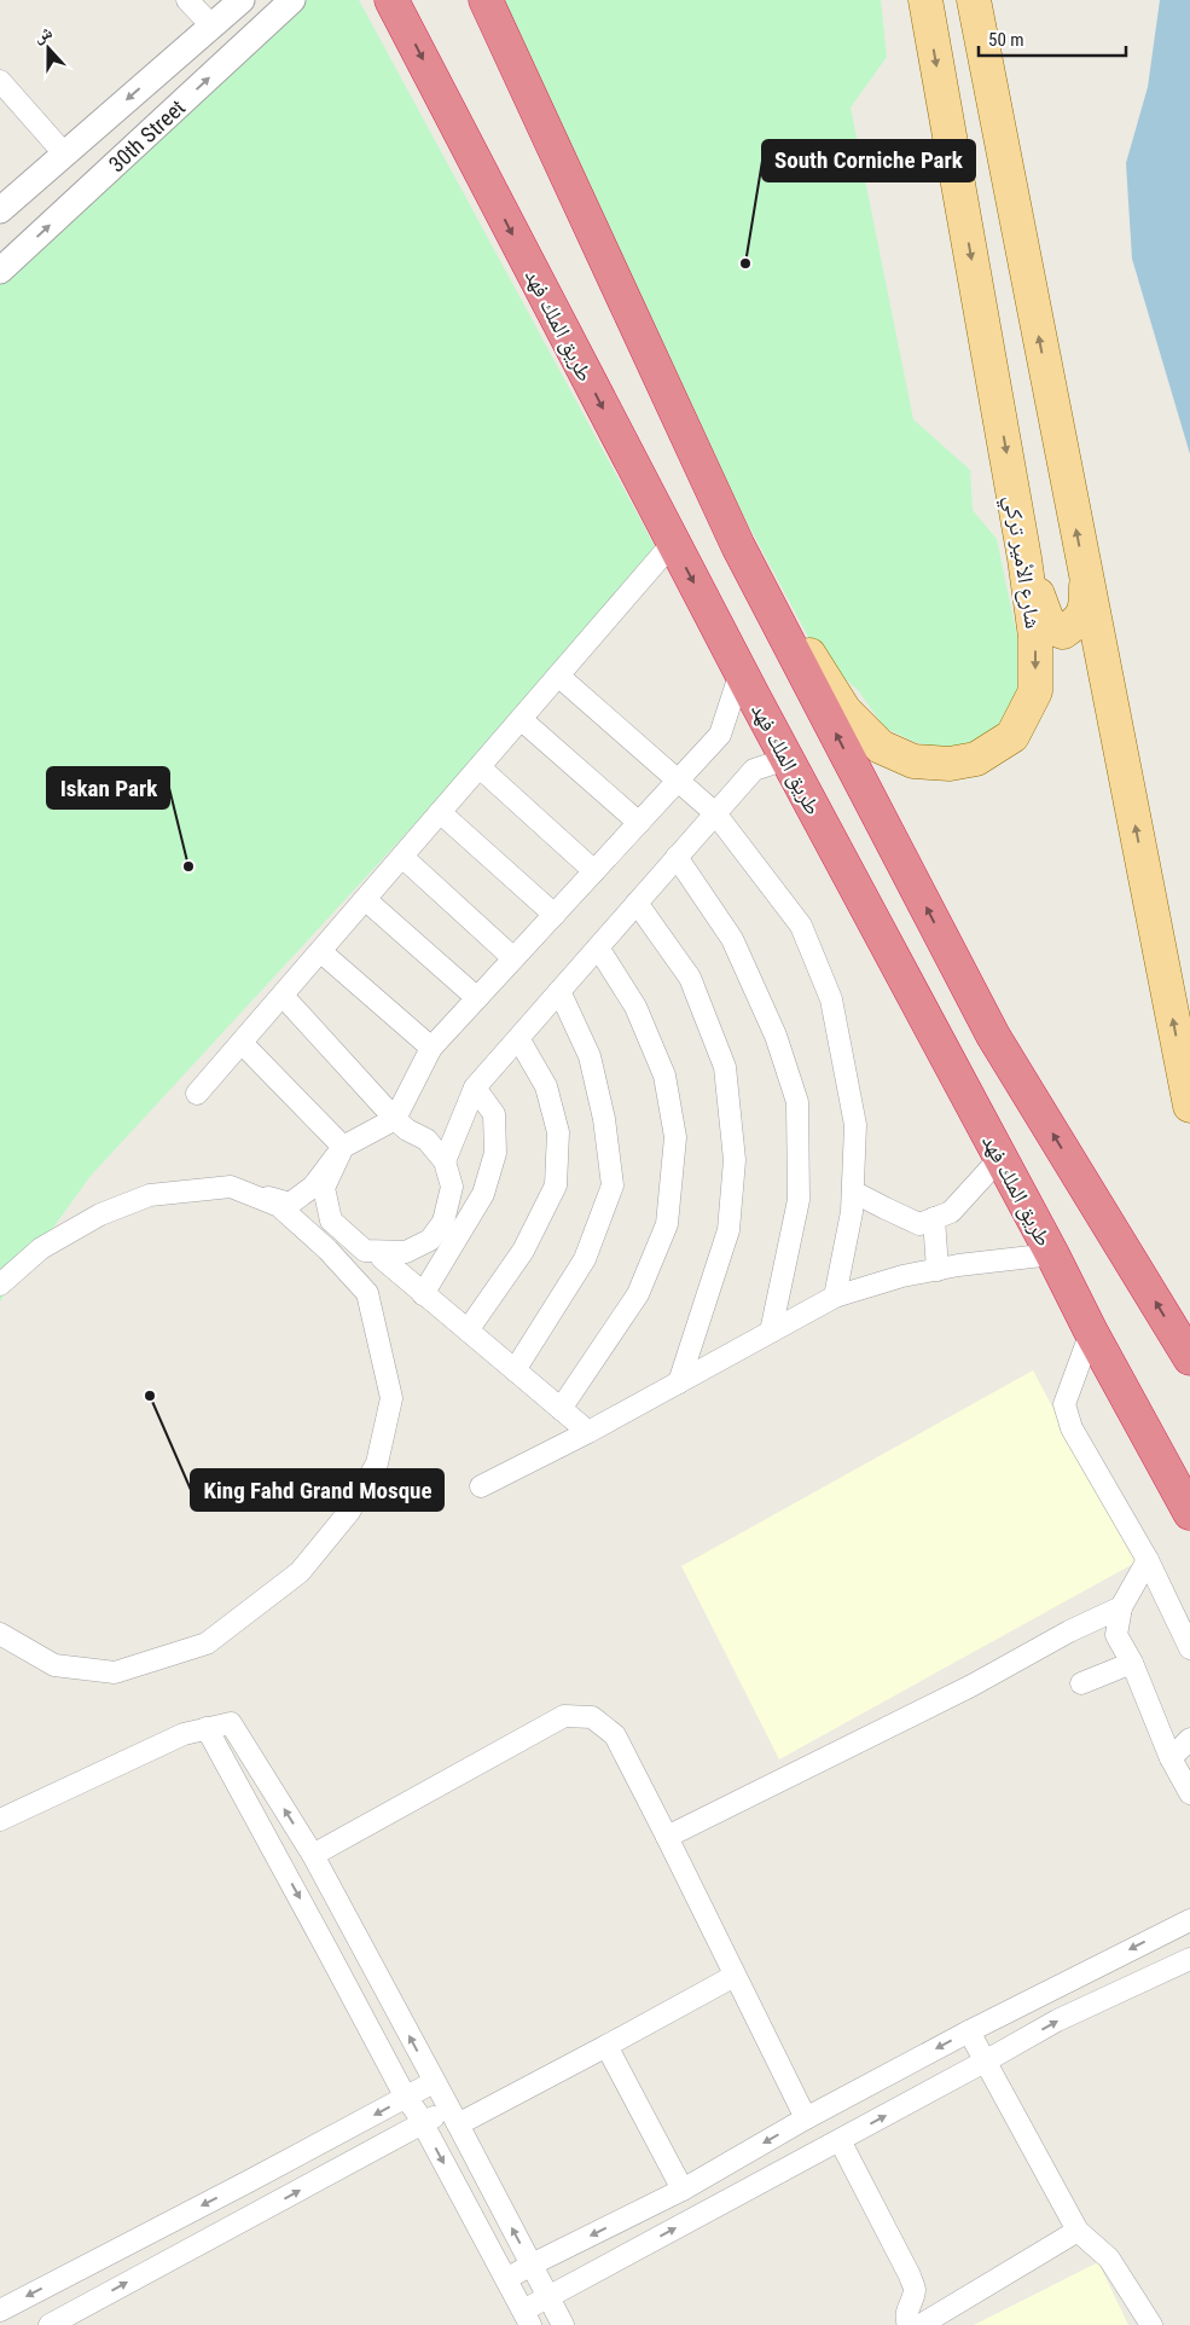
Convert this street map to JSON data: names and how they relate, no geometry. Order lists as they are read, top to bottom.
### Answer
{
  "streets": {
    "highway": ["طريق الملك فهد"],
    "main road": ["شارع الأمير تركي"],
    "street": ["30th Street"]
  },
  "places": ["South Corniche Park", "Iskan Park", "King Fahd Grand Mosque"],
  "scale_bar": "50 m",
  "north": "top"
}
